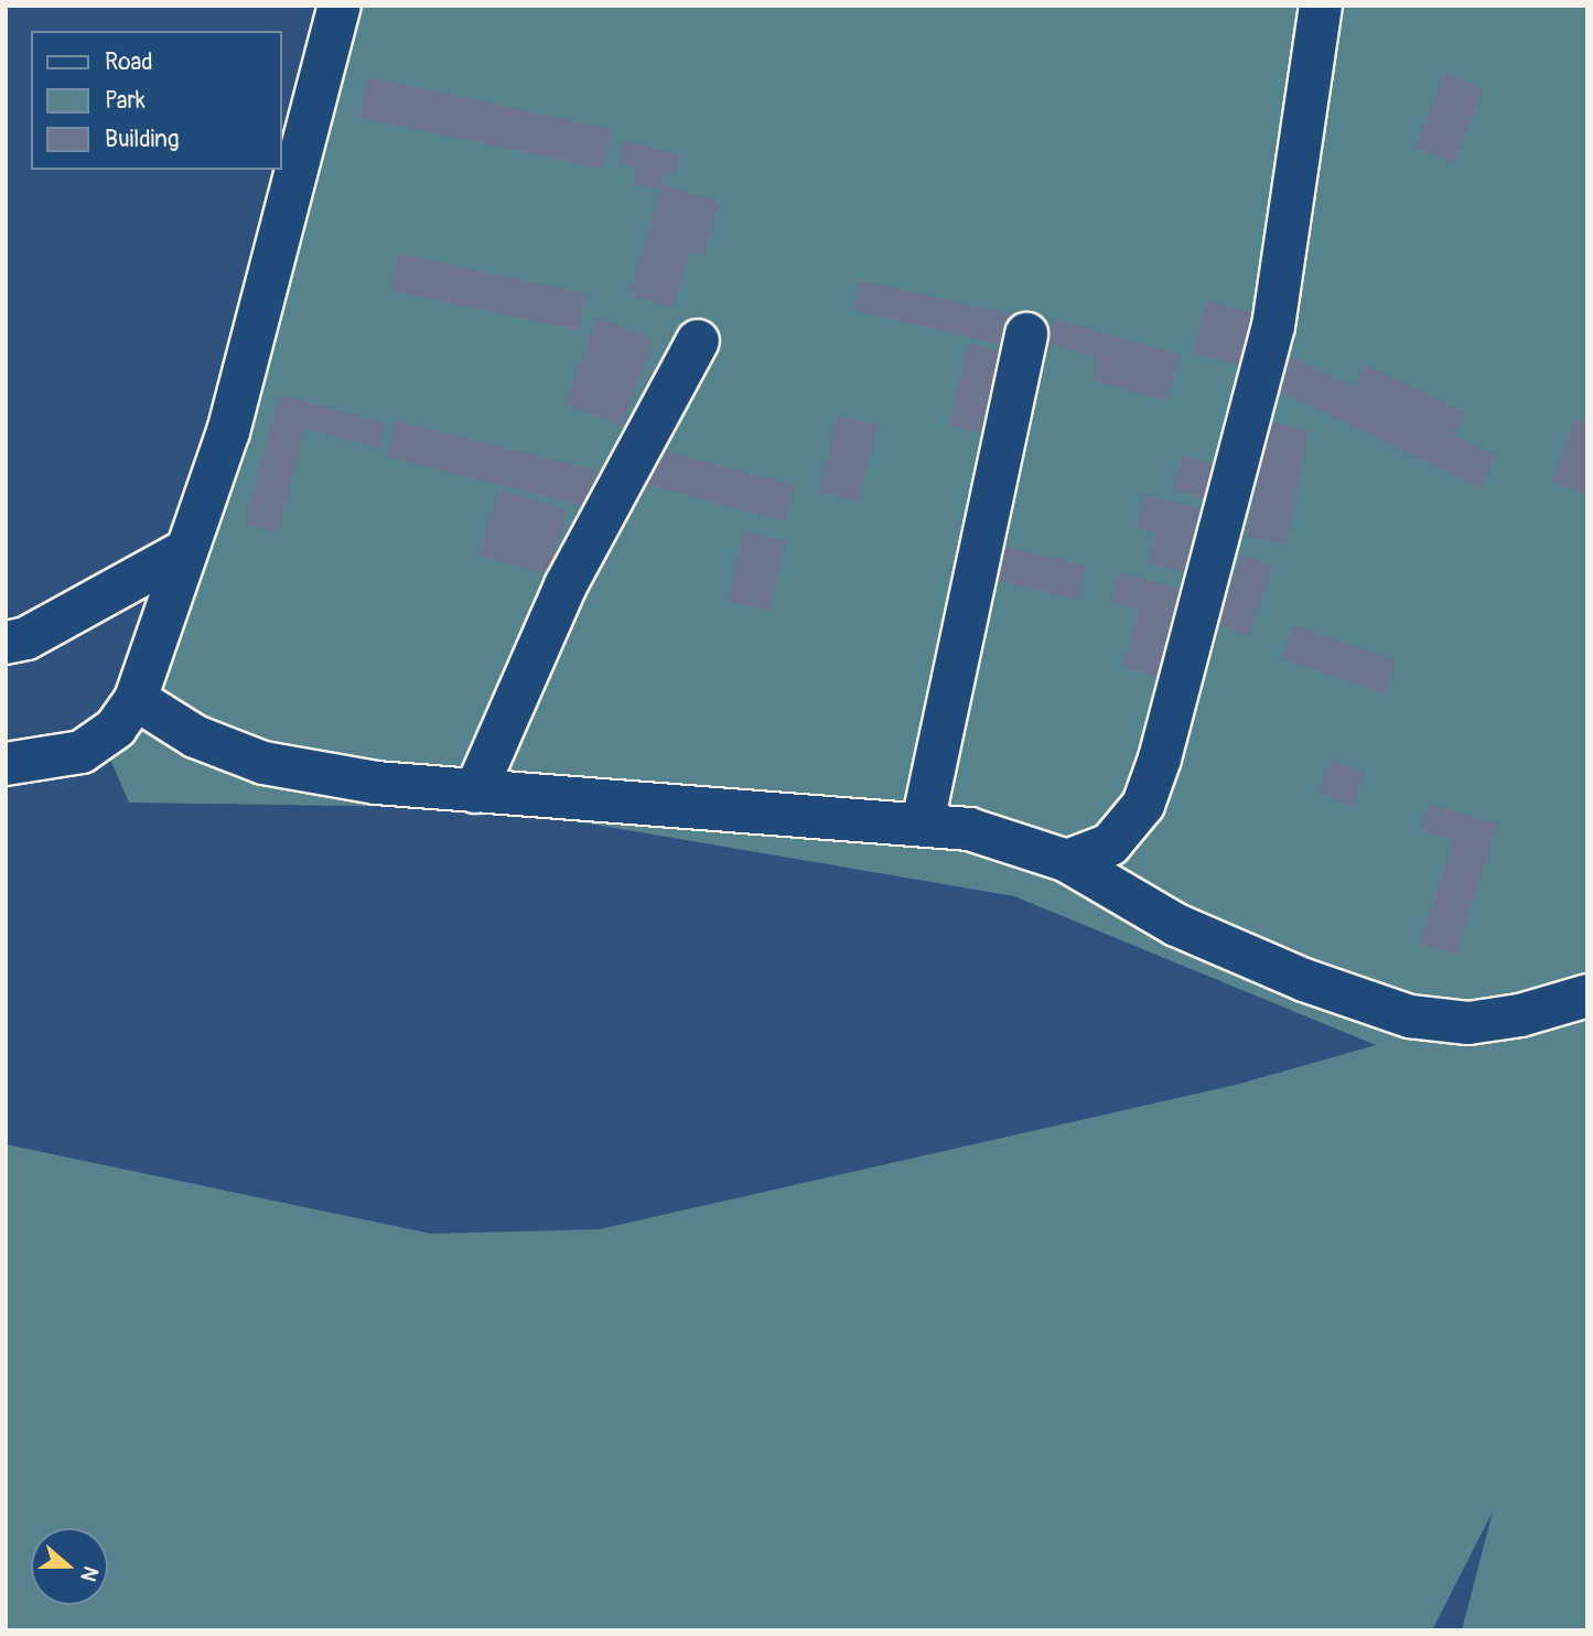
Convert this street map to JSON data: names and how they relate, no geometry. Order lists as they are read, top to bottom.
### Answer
{
  "legend": ["Road", "Park", "Building"],
  "north": "right"
}
